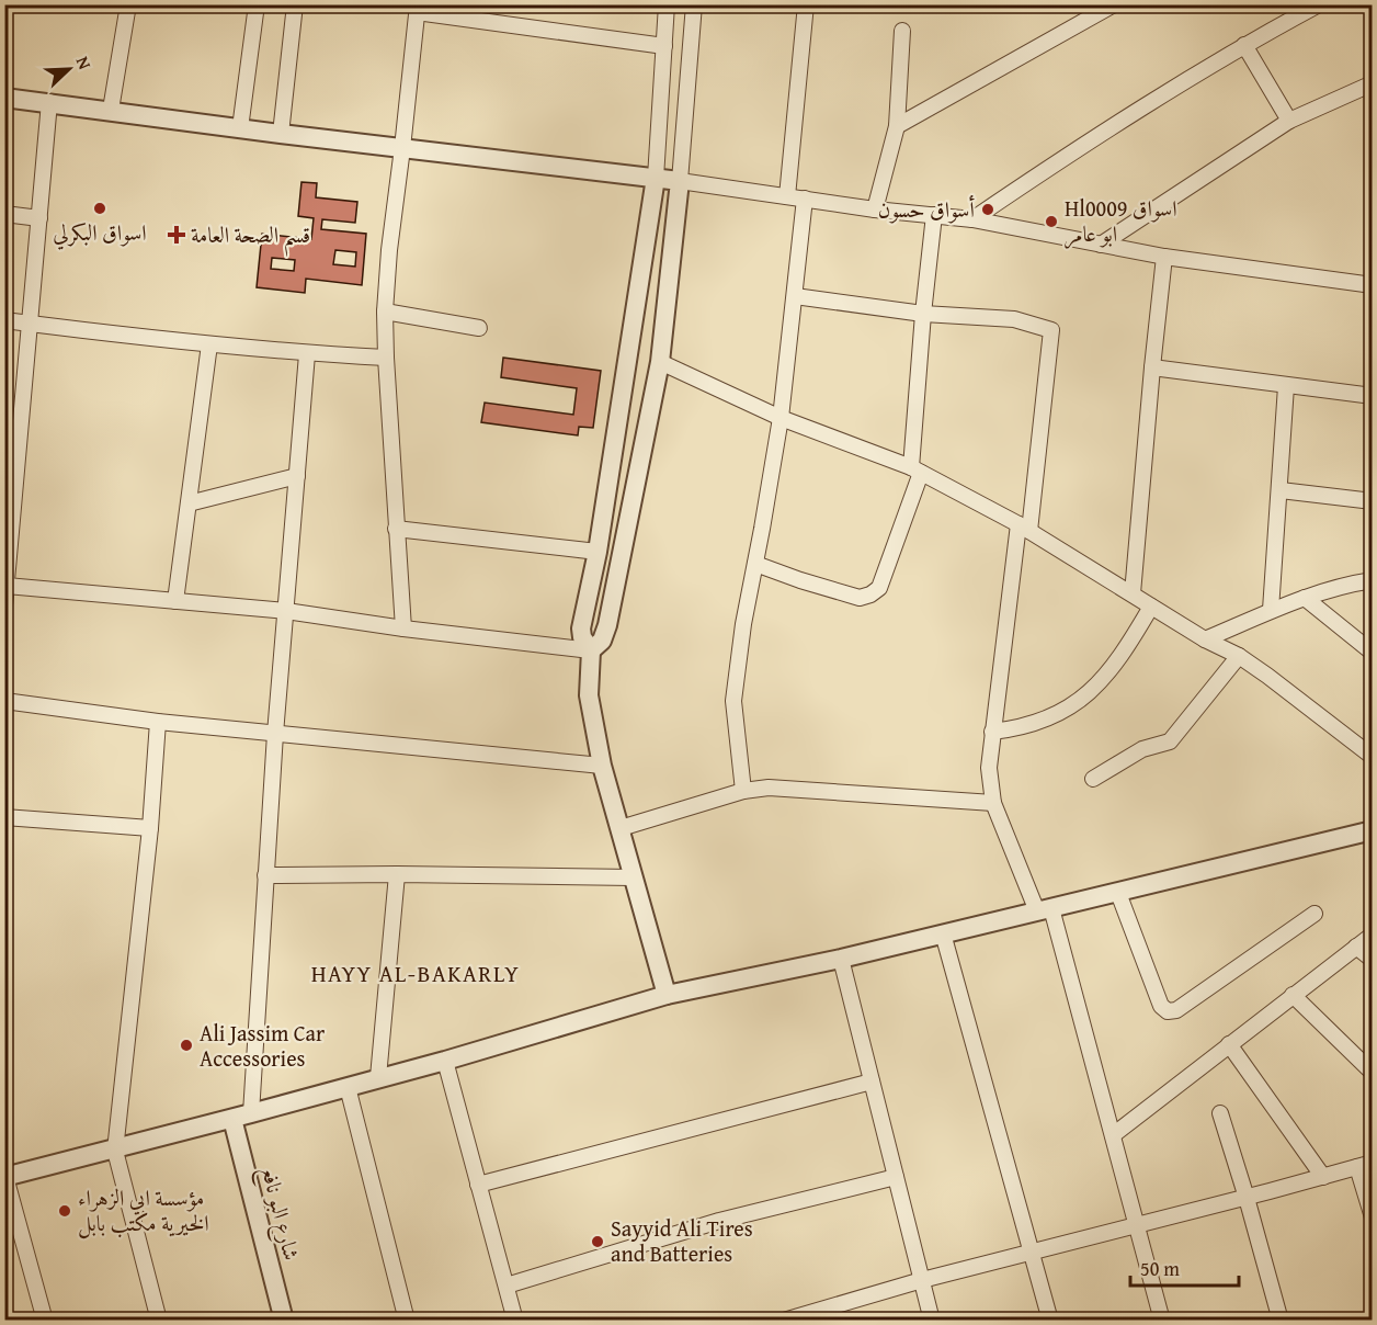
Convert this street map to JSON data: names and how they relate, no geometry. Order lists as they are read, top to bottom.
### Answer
{
  "streets": {
    "street": ["شارع البو نافع"]
  },
  "districts": ["HAYY AL-BAKARLY"],
  "places": {
    "other": [
      "اسواق البكرلي",
      "أسواق حسون",
      "Hl0009 اسواق ابو عامر",
      "Ali Jassim Car Accessories",
      "مؤسسة ابي الزهراء الخيرية مكتب بابل",
      "Sayyid Ali Tires and Batteries"
    ],
    "health": ["قسم الصحة العامة"]
  },
  "scale_bar": "50 m",
  "north": "top right"
}
